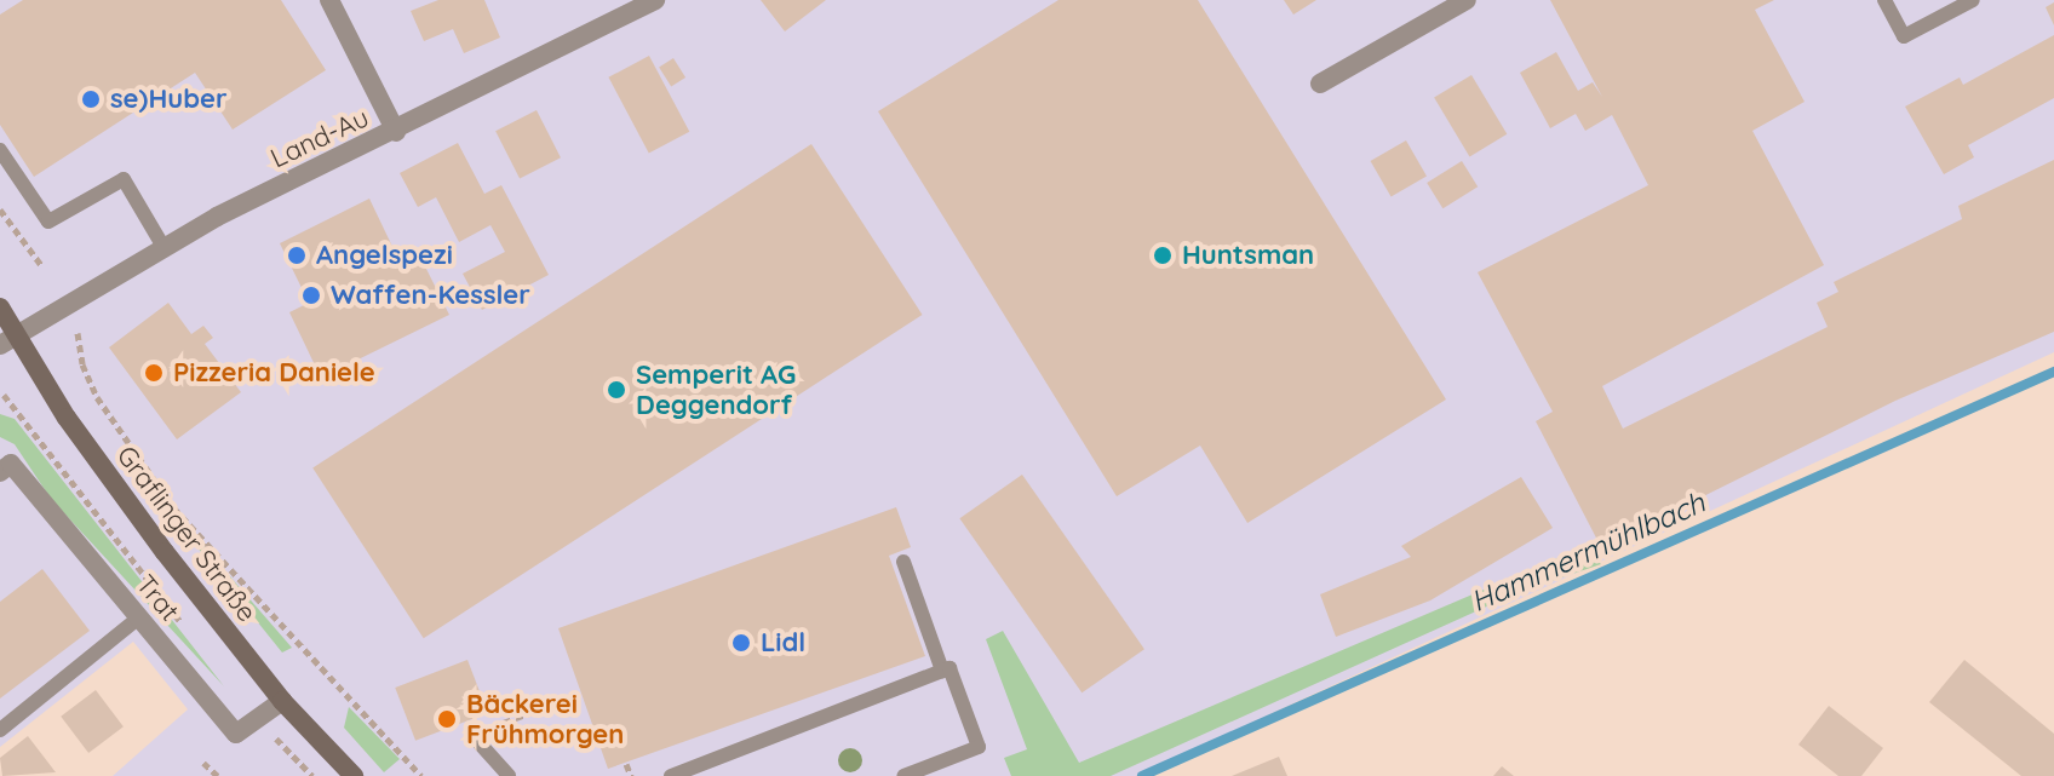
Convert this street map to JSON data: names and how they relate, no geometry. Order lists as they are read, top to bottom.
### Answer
{
  "streets": {
    "street": ["Land-Au", "Graflinger Straße", "Trat"]
  },
  "crossings": [
    ["Land-Au", "Graflinger Straße"],
    ["Graflinger Straße", "Trat"]
  ],
  "water": ["Hammermühlbach"],
  "places": [
    "se)Huber",
    "Angelspezi",
    "Huntsman",
    "Waffen-Kessler",
    "Pizzeria Daniele",
    "Semperit AG Deggendorf",
    "Lidl",
    "Bäckerei Frühmorgen"
  ]
}
